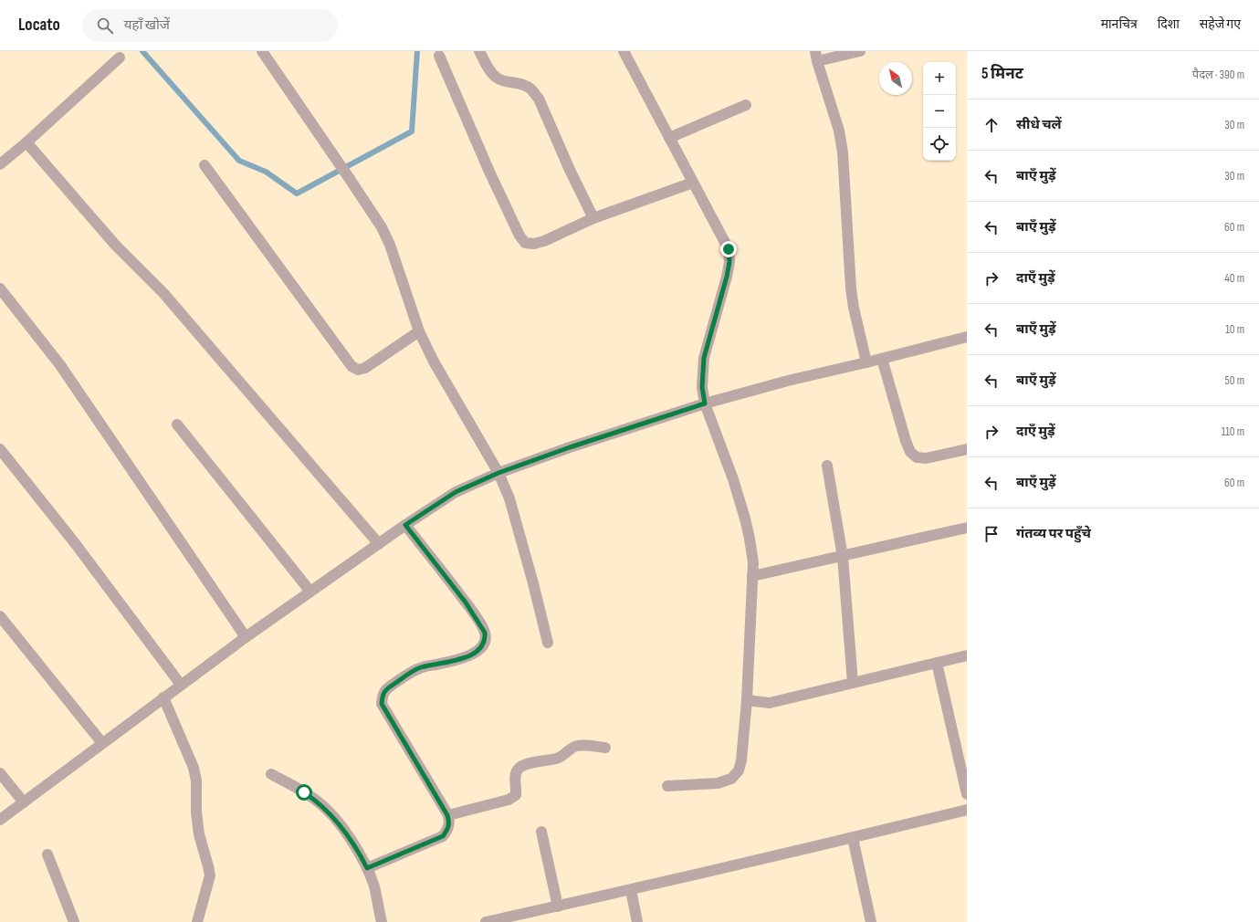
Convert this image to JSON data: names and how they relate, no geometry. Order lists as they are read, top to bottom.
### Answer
{
  "north": "top left",
  "page": {
    "header": "Locato",
    "search": "यहाँ खोजें",
    "nav": ["मानचित्र", "दिशा", "सहेजे गए"],
    "heading": ["5 मिनट", "पैदल · 390 m"],
    "map_buttons": ["+", "−"],
    "list": [
      ["सीधे चलें", "30 m"],
      ["बाएँ मुड़ें", "30 m"],
      ["बाएँ मुड़ें", "60 m"],
      ["दाएँ मुड़ें", "40 m"],
      ["बाएँ मुड़ें", "10 m"],
      ["बाएँ मुड़ें", "50 m"],
      ["दाएँ मुड़ें", "110 m"],
      ["बाएँ मुड़ें", "60 m"],
      "गंतव्य पर पहुँचे"
    ]
  }
}
